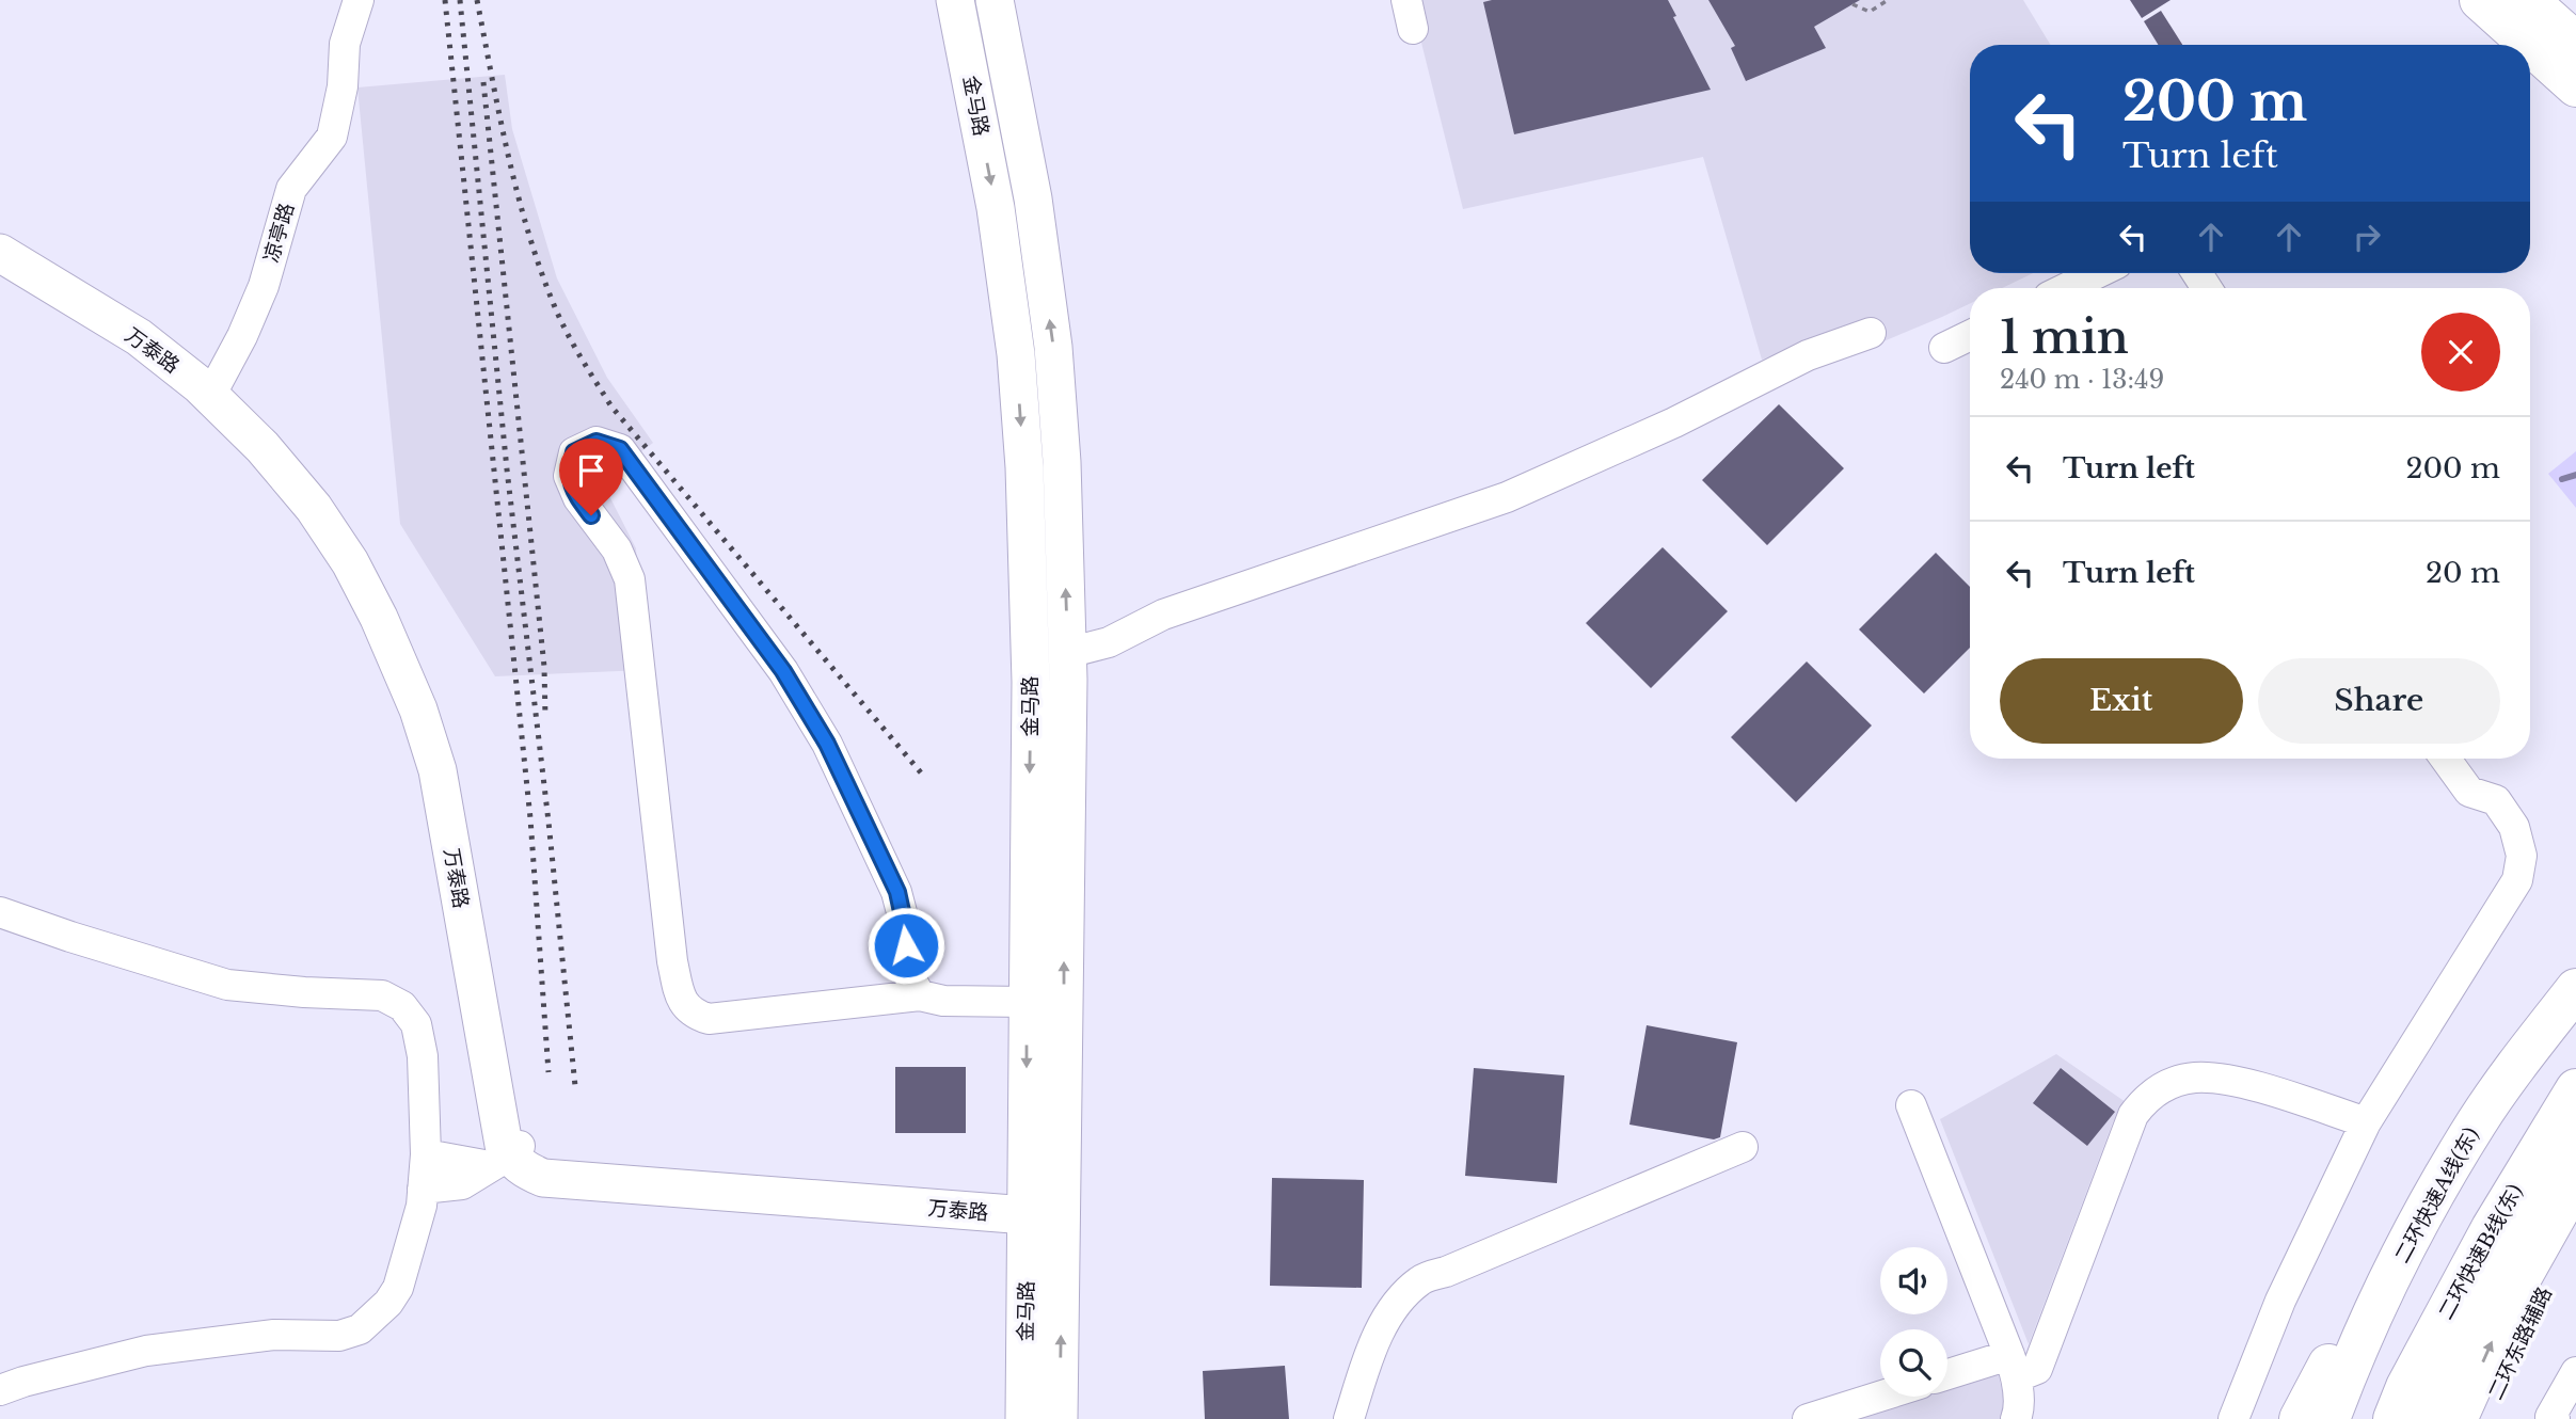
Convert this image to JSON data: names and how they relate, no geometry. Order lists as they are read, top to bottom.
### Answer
{
  "streets": {
    "highway": ["二环快速A线(东)", "二环快速B线(东)"],
    "main road": ["金马路", "万泰路", "二环东路辅路"],
    "street": ["凉亭路"]
  },
  "crossings": [
    ["金马路", "万泰路"],
    ["凉亭路", "万泰路"]
  ],
  "page": {
    "turn": ["200 m", "Turn left"],
    "heading": ["1 min", "240 m · 13:49"],
    "list": [
      {
        "name": "Turn left",
        "value": "200 m"
      },
      {
        "name": "Turn left",
        "value": "20 m"
      }
    ],
    "buttons": ["Exit", "Share"]
  }
}
